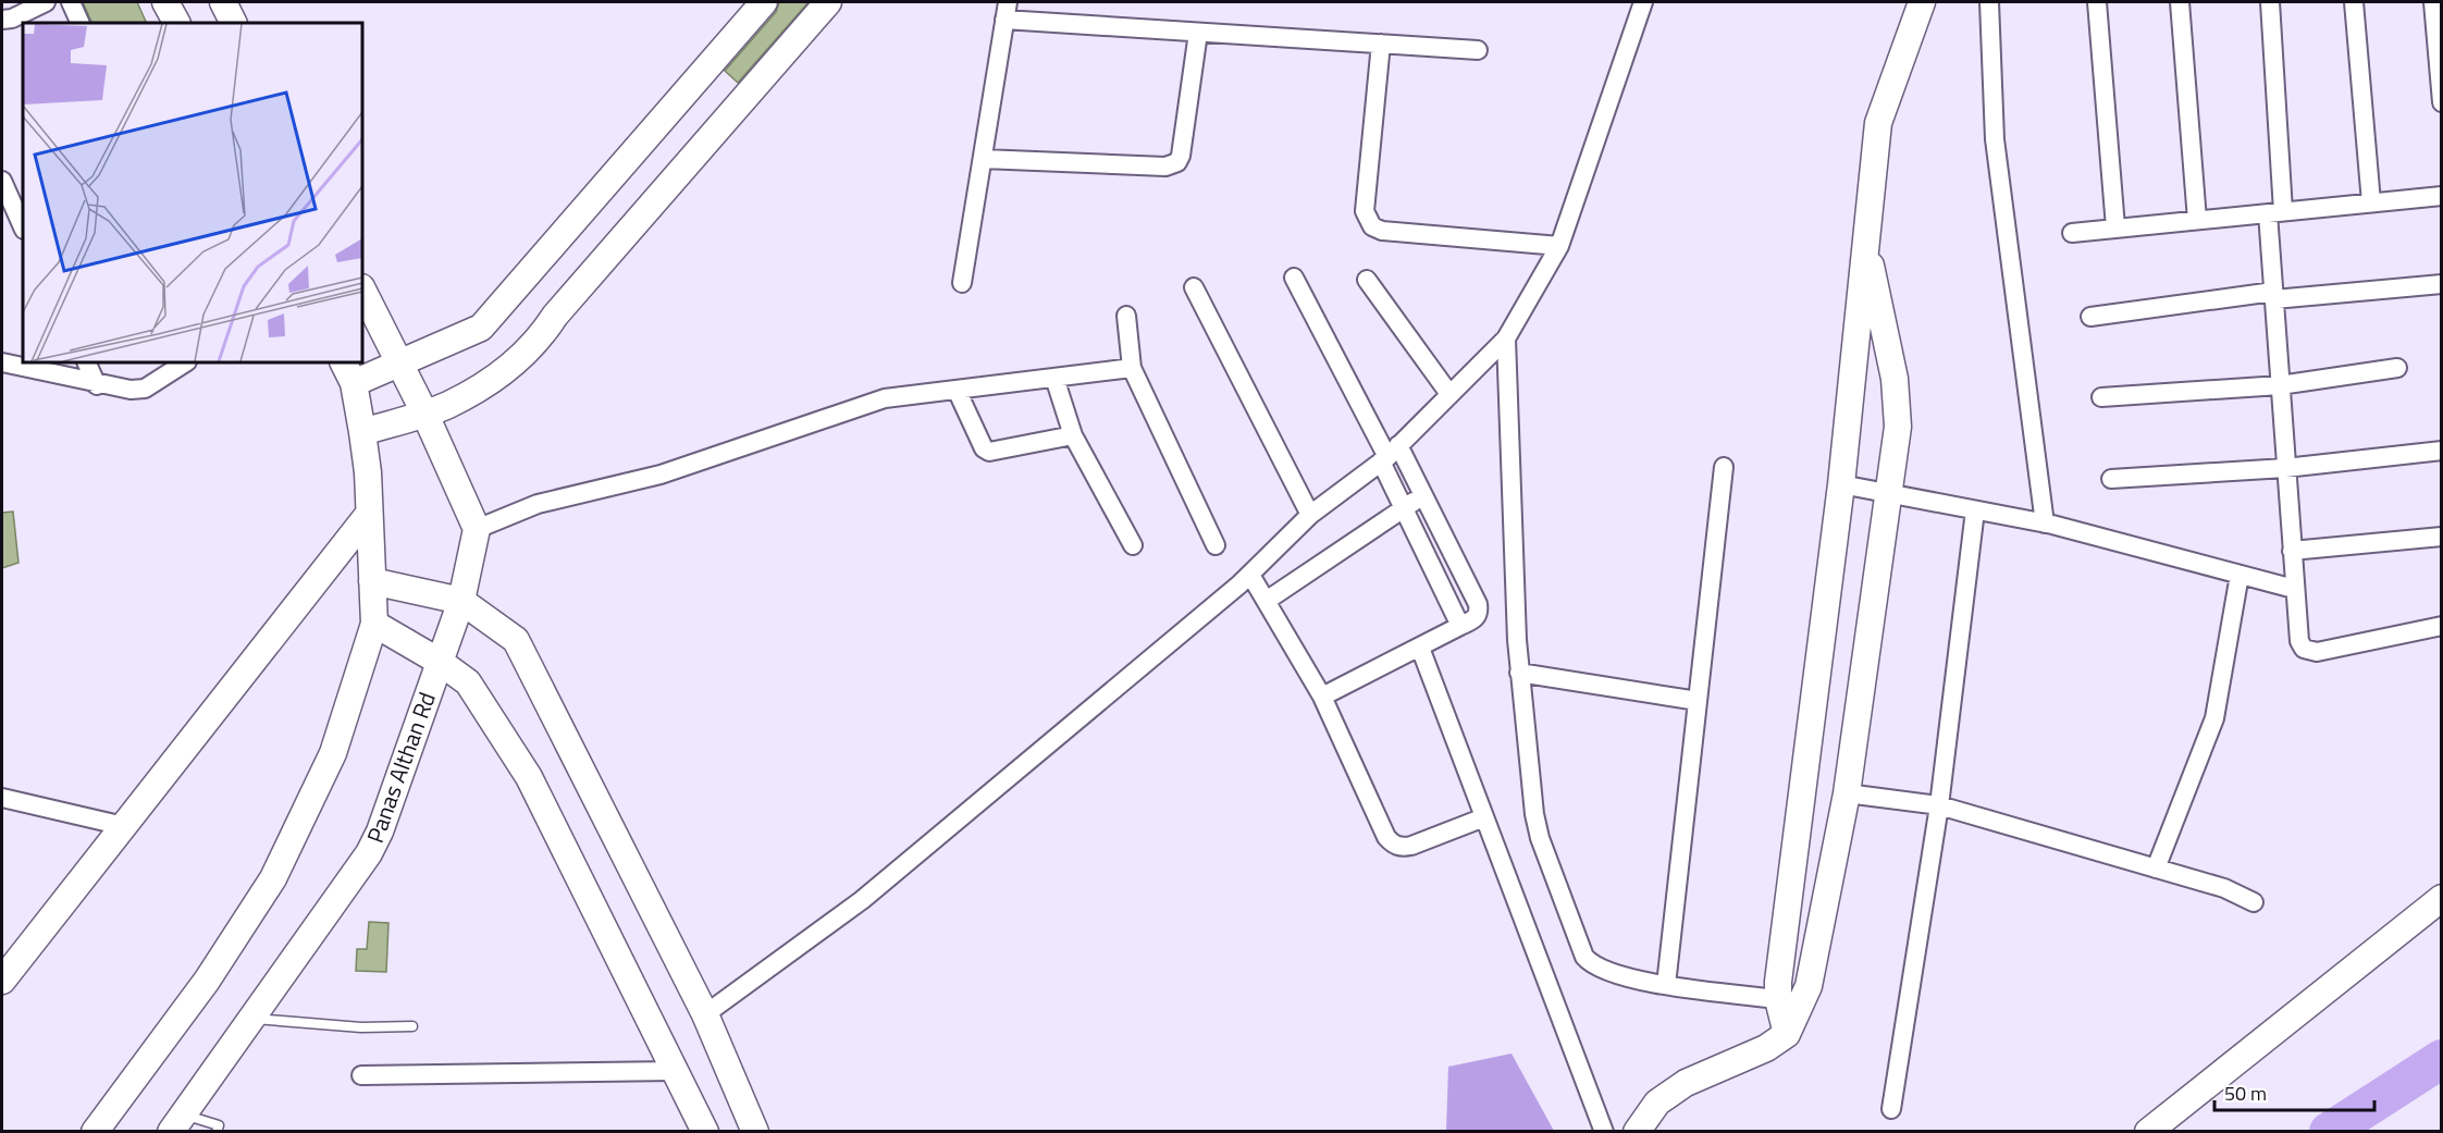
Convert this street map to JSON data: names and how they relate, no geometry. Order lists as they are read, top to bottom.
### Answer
{
  "streets": {
    "street": ["Panas Althan Rd"]
  },
  "scale_bar": "50 m"
}
